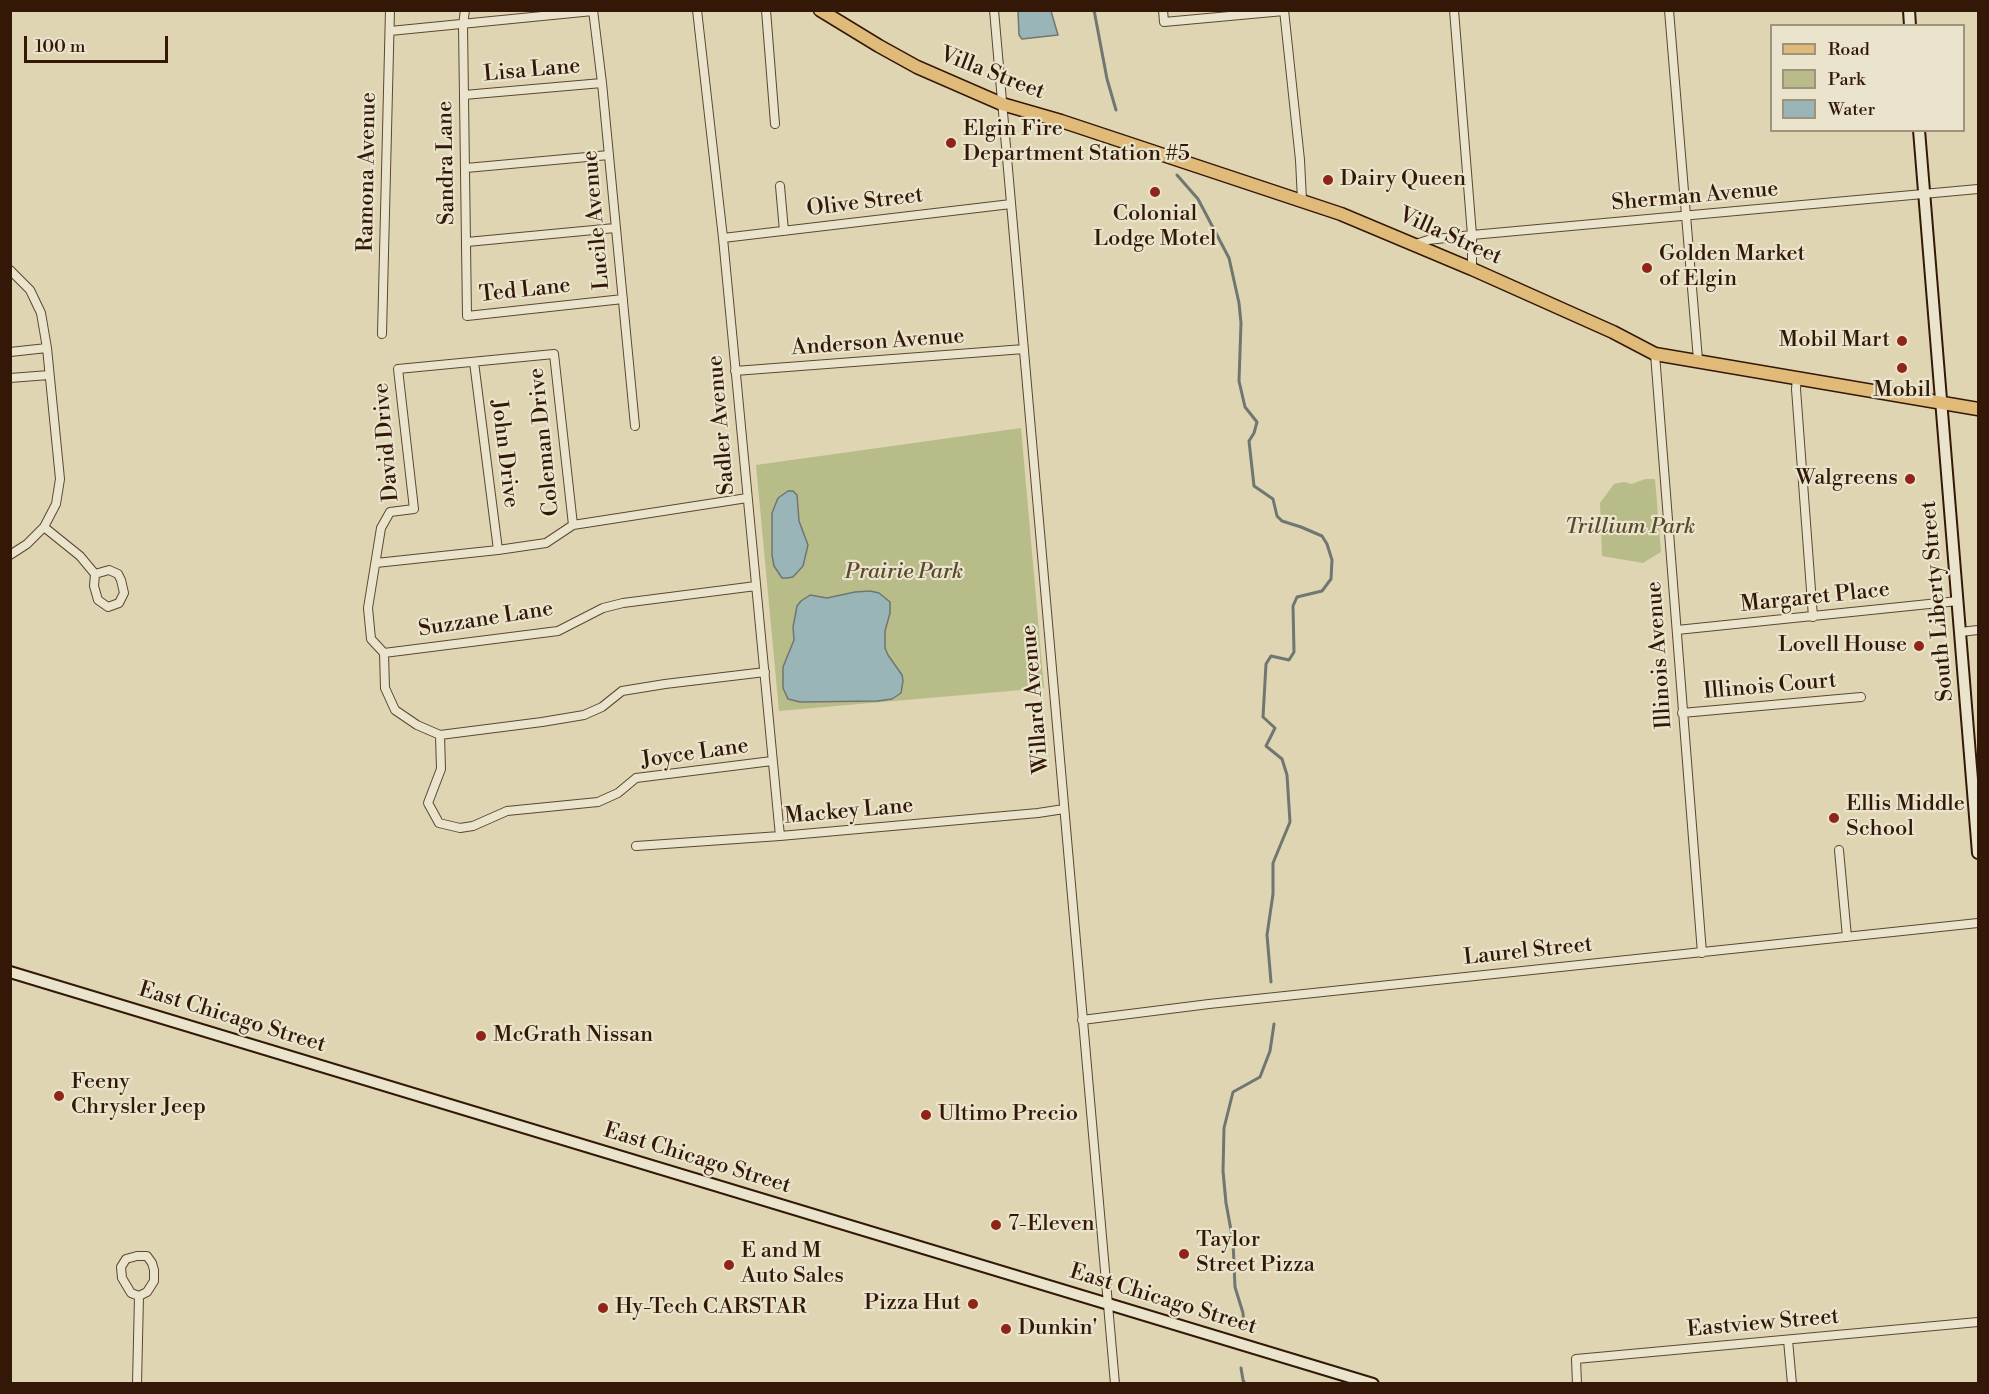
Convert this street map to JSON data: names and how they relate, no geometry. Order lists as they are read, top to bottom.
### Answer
{
  "streets": {
    "main road": ["Villa Street", "South Liberty Street", "East Chicago Street"],
    "street": [
      "Lisa Lane",
      "Sandra Lane",
      "Ramona Avenue",
      "Sherman Avenue",
      "Olive Street",
      "Lucile Avenue",
      "Ted Lane",
      "Anderson Avenue",
      "Sadler Avenue",
      "David Drive",
      "Coleman Drive",
      "John Drive",
      "Margaret Place",
      "Suzzane Lane",
      "Illinois Avenue",
      "Illinois Court",
      "Willard Avenue",
      "Joyce Lane",
      "Mackey Lane",
      "Laurel Street",
      "Eastview Street"
    ]
  },
  "crossings": [
    ["Lisa Lane", "Sandra Lane"],
    ["Lisa Lane", "Lucile Avenue"],
    ["Villa Street", "Sherman Avenue"],
    ["Villa Street", "South Liberty Street"],
    ["Villa Street", "Illinois Avenue"],
    ["Villa Street", "Willard Avenue"],
    ["Sandra Lane", "Ted Lane"],
    ["Sherman Avenue", "South Liberty Street"],
    ["Olive Street", "Sadler Avenue"],
    ["Olive Street", "Willard Avenue"],
    ["Lucile Avenue", "Ted Lane"],
    ["Anderson Avenue", "Sadler Avenue"],
    ["Anderson Avenue", "Willard Avenue"],
    ["Sadler Avenue", "Suzzane Lane"],
    ["Sadler Avenue", "Joyce Lane"],
    ["Sadler Avenue", "Mackey Lane"],
    ["David Drive", "Coleman Drive"],
    ["David Drive", "John Drive"],
    ["Coleman Drive", "John Drive"],
    ["Margaret Place", "South Liberty Street"],
    ["Margaret Place", "Illinois Avenue"],
    ["Illinois Avenue", "Illinois Court"],
    ["Illinois Avenue", "Laurel Street"],
    ["Willard Avenue", "Mackey Lane"],
    ["Willard Avenue", "Laurel Street"],
    ["Willard Avenue", "East Chicago Street"]
  ],
  "parks": ["Trillium Park", "Prairie Park"],
  "places": [
    "Elgin Fire Department Station #5",
    "Dairy Queen",
    "Colonial Lodge Motel",
    "Golden Market of Elgin",
    "Mobil Mart",
    "Mobil",
    "Walgreens",
    "Lovell House",
    "Ellis Middle School",
    "McGrath Nissan",
    "Feeny Chrysler Jeep",
    "Ultimo Precio",
    "7-Eleven",
    "Taylor Street Pizza",
    "E and M Auto Sales",
    "Pizza Hut",
    "Hy-Tech CARSTAR",
    "Dunkin'"
  ],
  "legend": ["Road", "Park", "Water"],
  "scale_bar": "100 m"
}
